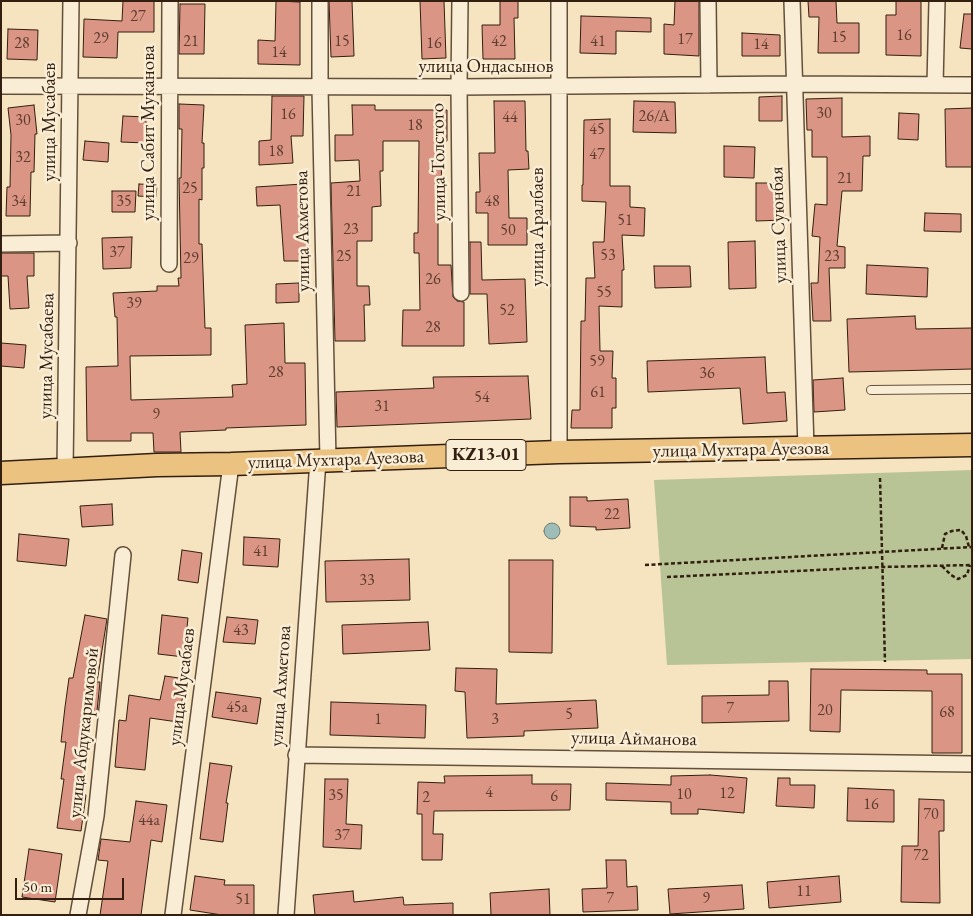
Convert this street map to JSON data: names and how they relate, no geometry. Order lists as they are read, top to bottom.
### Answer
{
  "streets": {
    "main road": ["улица Мухтара Ауезова", "KZ13-01"],
    "street": [
      "улица Ондасынов",
      "улица Мусабаев",
      "улица Сабит Муканова",
      "улица Толстого",
      "улица Суюнбая",
      "улица Аралбаев",
      "улица Ахметова",
      "улица Мусабаева",
      "улица Абдукаримовой",
      "улица Айманова"
    ]
  },
  "crossings": [
    ["улица Ондасынов", "улица Мусабаев"],
    ["улица Ондасынов", "улица Сабит Муканова"],
    ["улица Ондасынов", "улица Толстого"],
    ["улица Ондасынов", "улица Суюнбая"],
    ["улица Ондасынов", "улица Аралбаев"],
    ["улица Ондасынов", "улица Ахметова"],
    ["улица Мусабаев", "улица Мусабаева"],
    ["улица Мусабаев", "улица Мухтара Ауезова"],
    ["улица Суюнбая", "улица Мухтара Ауезова"],
    ["улица Аралбаев", "улица Мухтара Ауезова"],
    ["улица Ахметова", "улица Мухтара Ауезова"],
    ["улица Ахметова", "улица Айманова"],
    ["улица Мусабаева", "улица Мухтара Ауезова"]
  ],
  "house_numbers": [
    "27",
    "16",
    "15",
    "29",
    "17",
    "21",
    "15",
    "42",
    "41",
    "28",
    "16",
    "14",
    "14",
    "30",
    "16",
    "26/А",
    "44",
    "30",
    "18",
    "45",
    "18",
    "47",
    "32",
    "21",
    "25",
    "21",
    "34",
    "35",
    "48",
    "51",
    "23",
    "50",
    "37",
    "53",
    "25",
    "23",
    "29",
    "26",
    "55",
    "39",
    "52",
    "28",
    "59",
    "28",
    "36",
    "61",
    "54",
    "31",
    "9",
    "22",
    "41",
    "33",
    "43",
    "45а",
    "7",
    "20",
    "68",
    "5",
    "1",
    "3",
    "4",
    "12",
    "10",
    "35",
    "6",
    "2",
    "16",
    "70",
    "44а",
    "37",
    "72",
    "11",
    "7",
    "9",
    "51"
  ],
  "scale_bar": "50 m"
}
